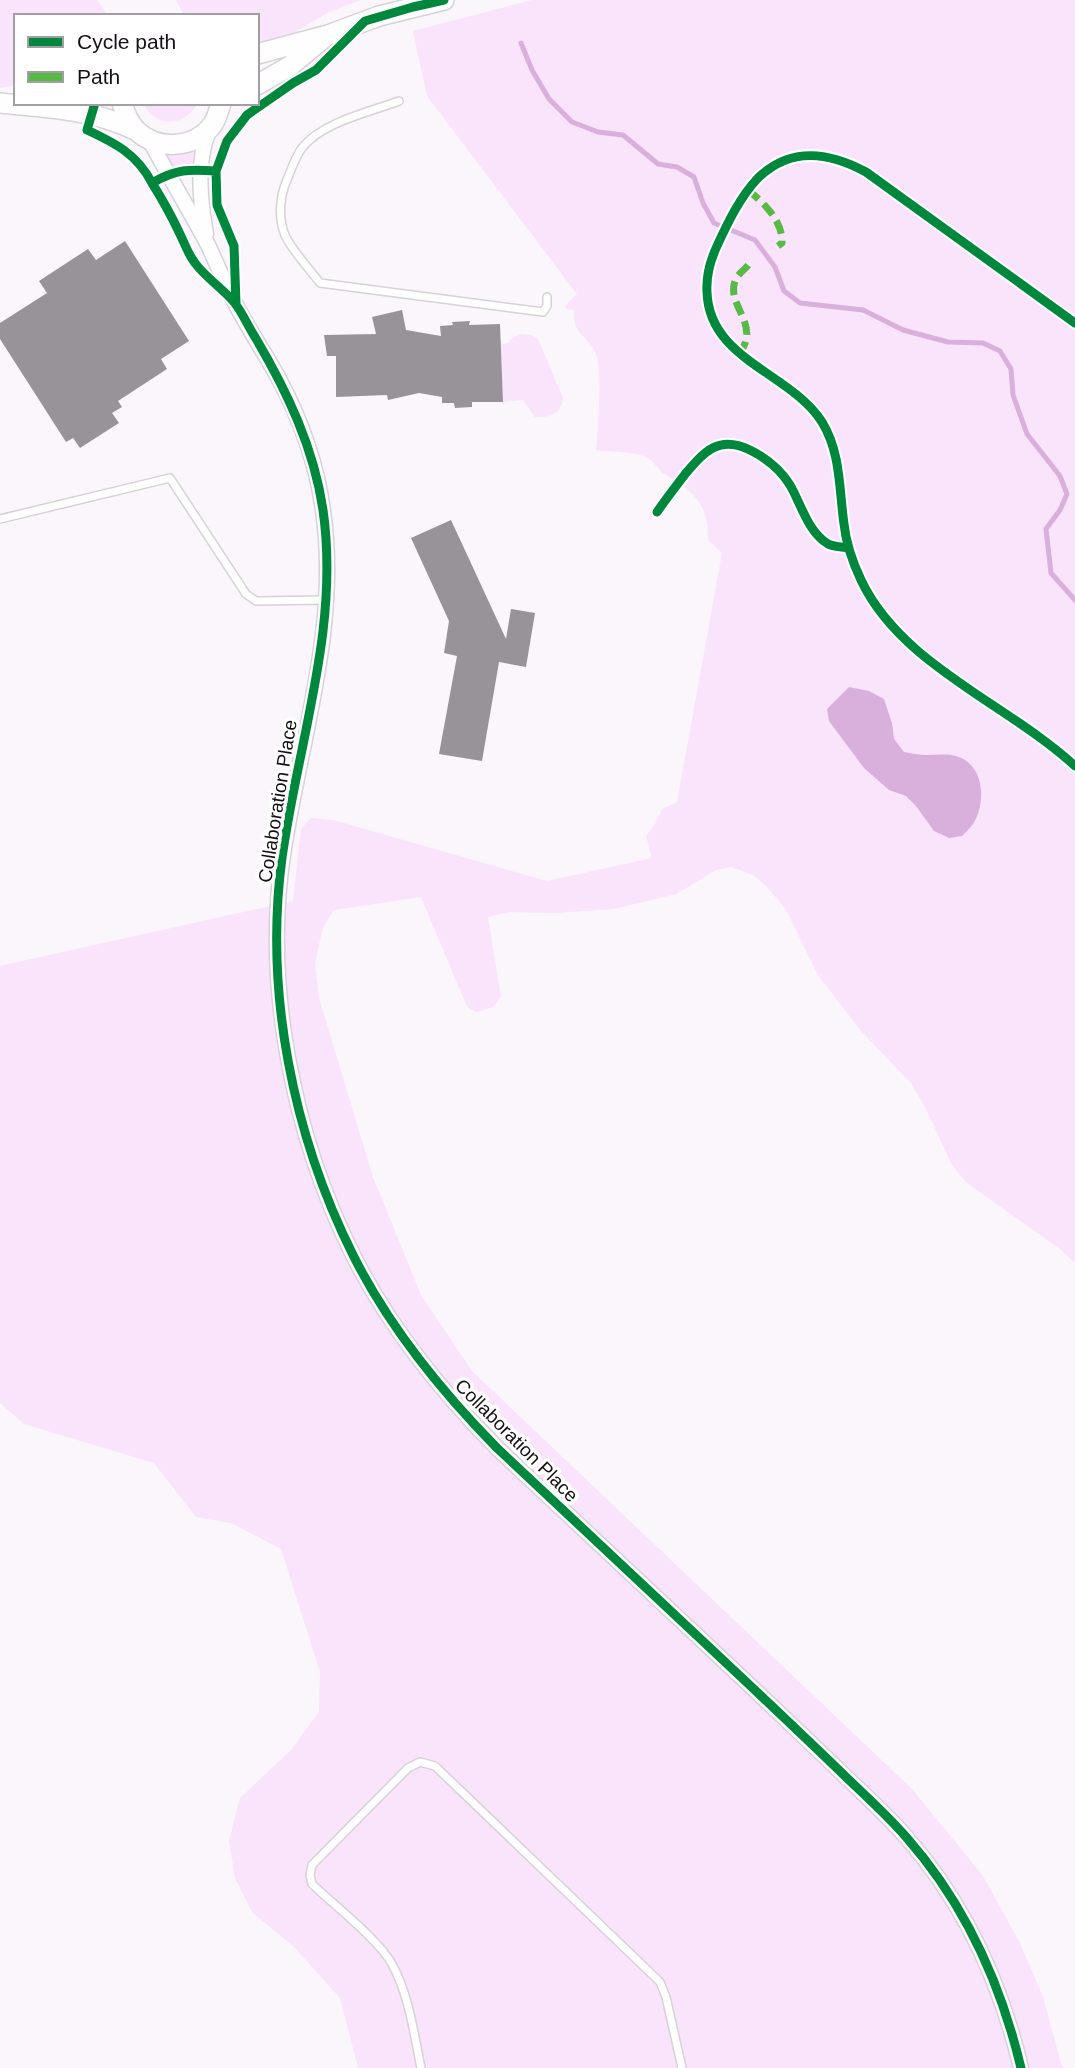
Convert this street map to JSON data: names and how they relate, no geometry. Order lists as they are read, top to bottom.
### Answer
{
  "streets": {
    "street": ["Collaboration Place"]
  },
  "legend": ["Cycle path", "Path"]
}
